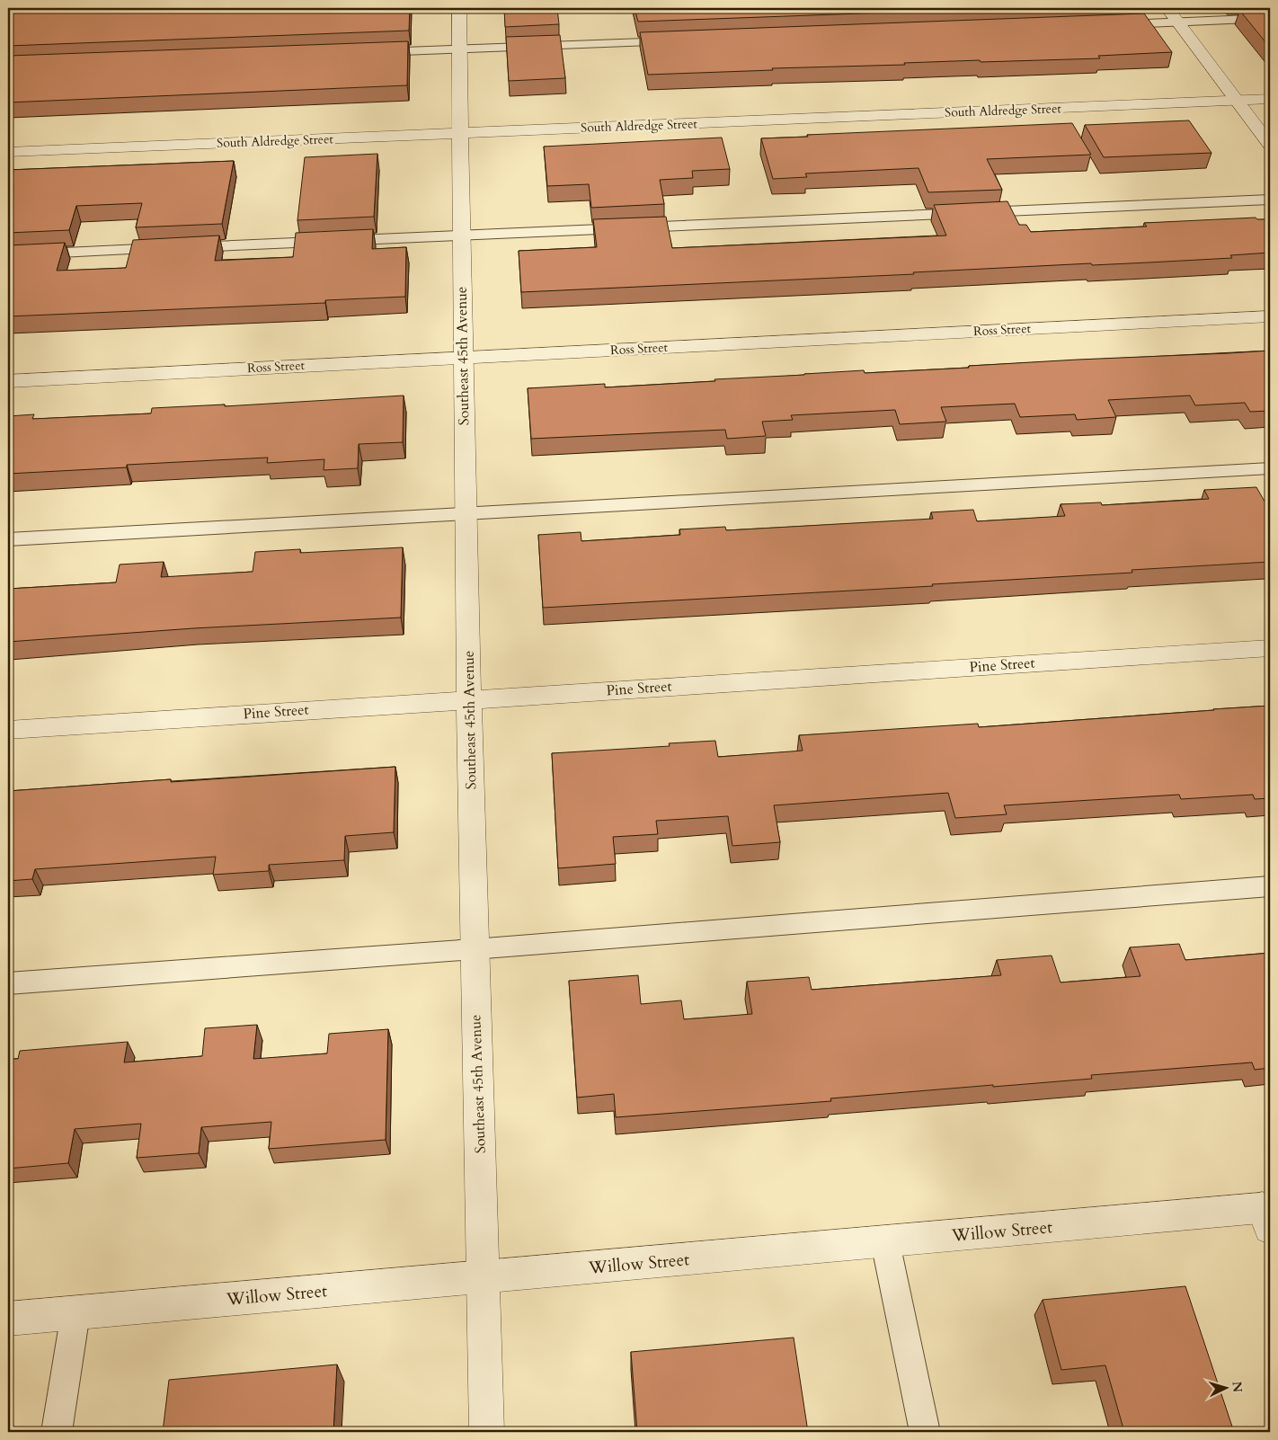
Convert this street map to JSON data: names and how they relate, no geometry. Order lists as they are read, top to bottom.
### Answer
{
  "streets": {
    "street": [
      "South Aldredge Street",
      "Ross Street",
      "Southeast 45th Avenue",
      "Pine Street",
      "Willow Street"
    ]
  },
  "crossings": [
    ["South Aldredge Street", "Southeast 45th Avenue"],
    ["Ross Street", "Southeast 45th Avenue"],
    ["Southeast 45th Avenue", "Pine Street"],
    ["Southeast 45th Avenue", "Willow Street"]
  ],
  "north": "right"
}
